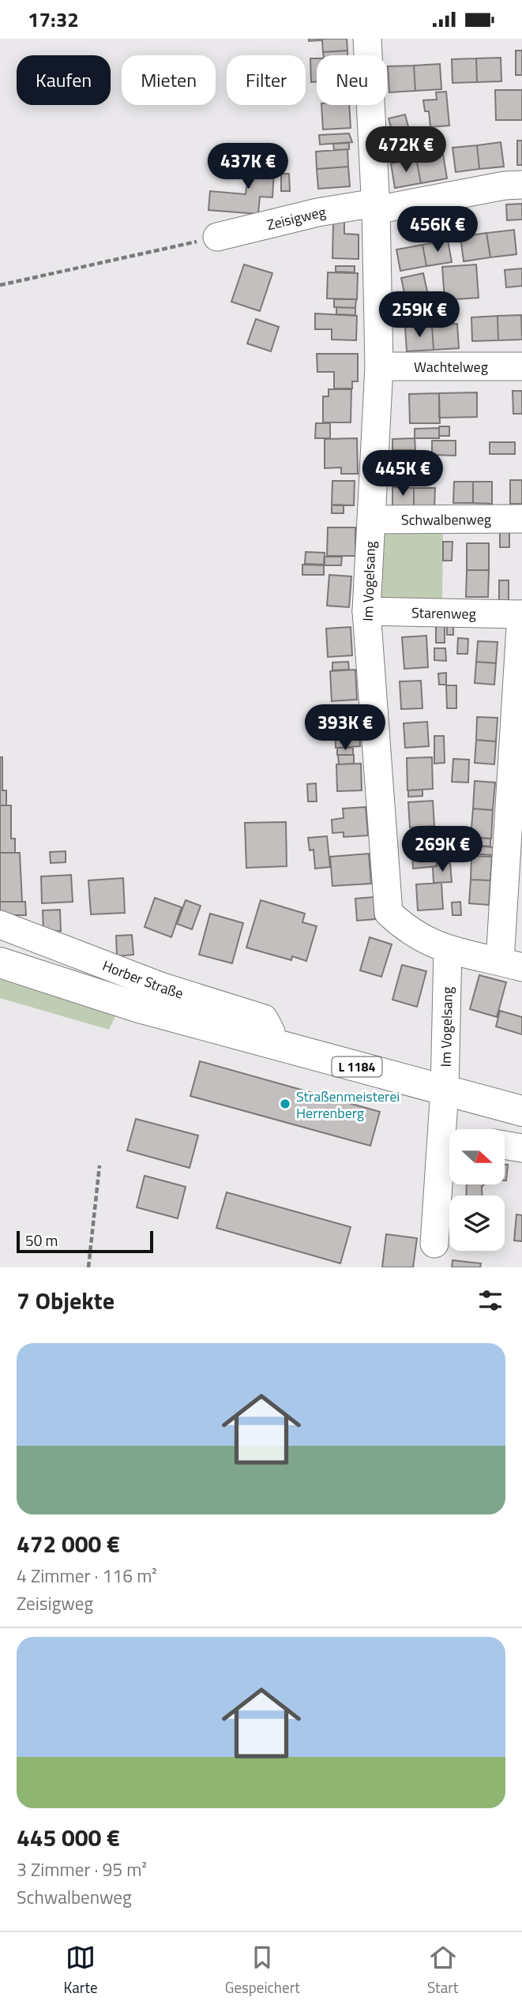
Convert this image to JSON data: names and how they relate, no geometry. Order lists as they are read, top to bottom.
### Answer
{
  "streets": {
    "main road": ["Horber Straße", "L 1184"],
    "street": [
      "Zeisigweg",
      "Wachtelweg",
      "Schwalbenweg",
      "Im Vogelsang",
      "Starenweg"
    ]
  },
  "crossings": [
    ["Zeisigweg", "Im Vogelsang"],
    ["Wachtelweg", "Im Vogelsang"],
    ["Schwalbenweg", "Im Vogelsang"],
    ["Im Vogelsang", "Starenweg"],
    ["Im Vogelsang", "Horber Straße"]
  ],
  "places": ["Straßenmeisterei Herrenberg"],
  "scale_bar": "50 m",
  "north": "right",
  "page": {
    "status": "17:32",
    "chip": [
      "Kaufen",
      "Mieten",
      "Filter",
      "Neu"
    ],
    "price": [
      "472K €",
      "437K €",
      "456K €",
      "259K €",
      "445K €",
      "393K €",
      "269K €"
    ],
    "scale": "50 m",
    "heading": "7 Objekte",
    "list": [
      {
        "name": "472 000 €",
        "note": "4 Zimmer · 116 m² · Zeisigweg"
      },
      {
        "name": "445 000 €",
        "note": "3 Zimmer · 95 m² · Schwalbenweg"
      }
    ],
    "tabs": ["Karte", "Gespeichert", "Start"]
  }
}
